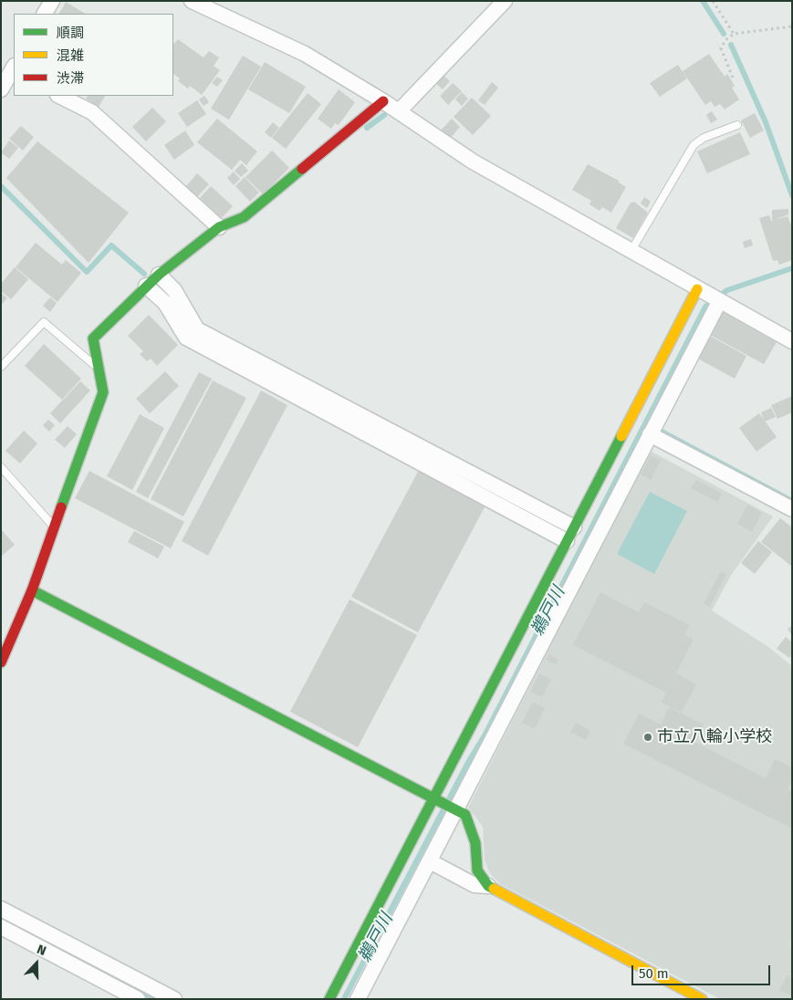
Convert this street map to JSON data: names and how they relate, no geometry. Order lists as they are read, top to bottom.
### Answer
{
  "water": ["鵜戸川"],
  "places": ["市立八輪小学校"],
  "legend": ["順調", "混雑", "渋滞"],
  "scale_bar": "50 m",
  "north": "top"
}
